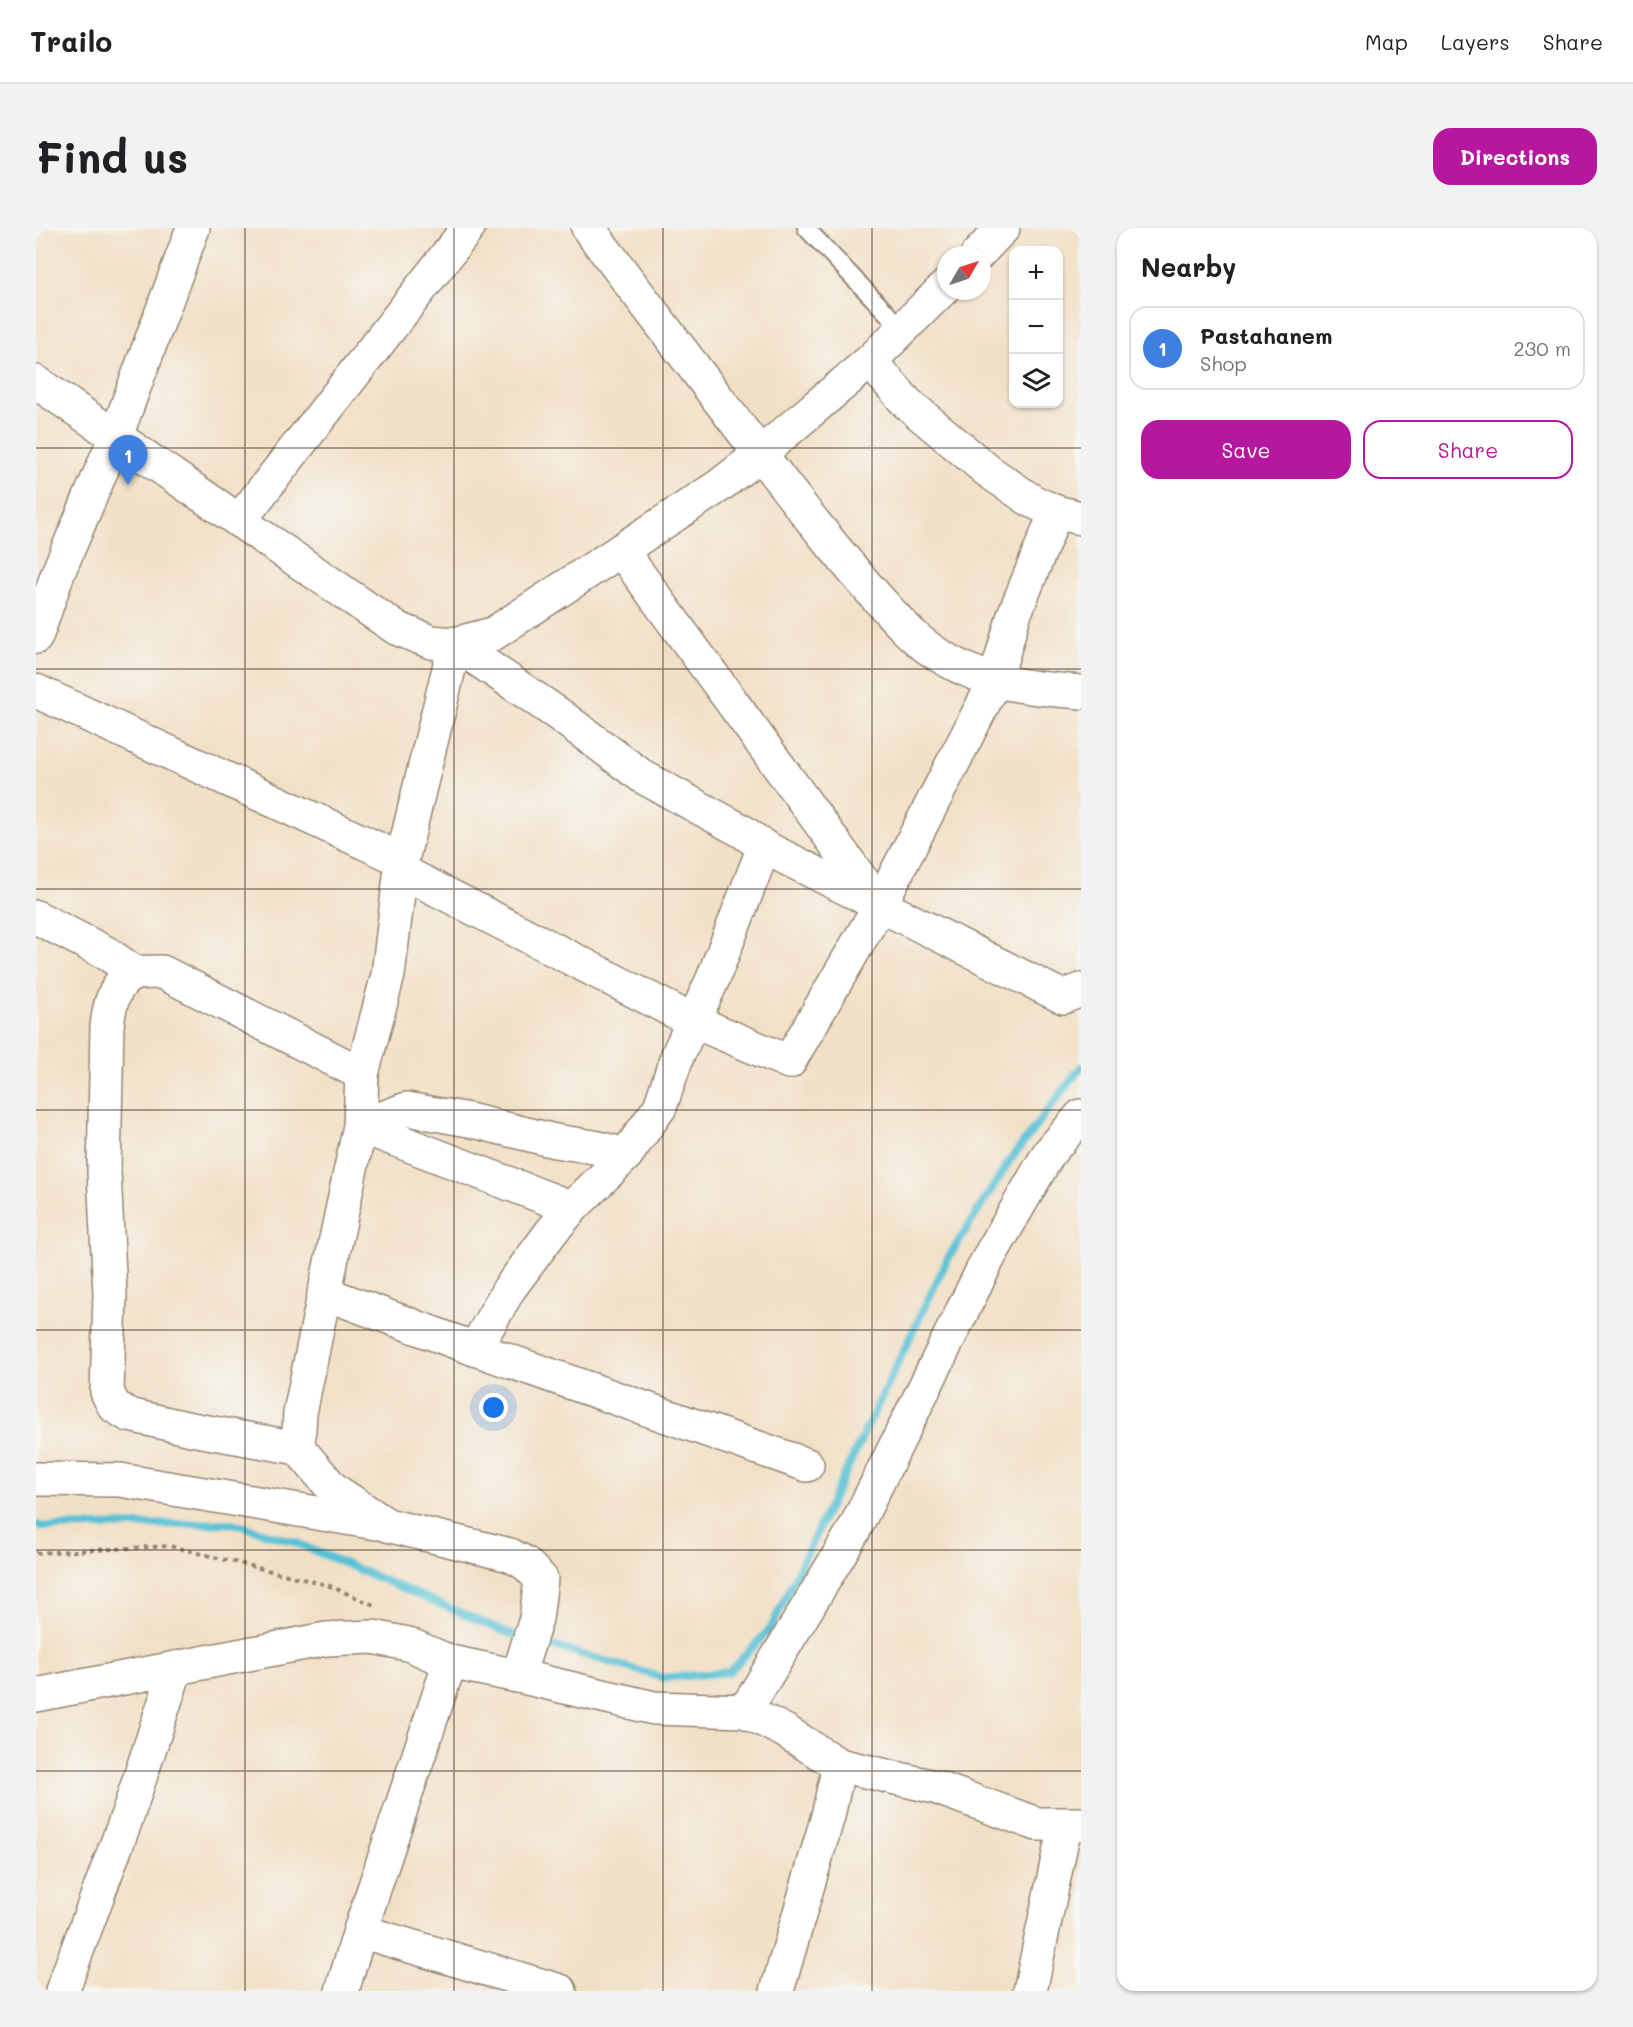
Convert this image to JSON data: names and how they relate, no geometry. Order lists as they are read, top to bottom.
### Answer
{
  "north": "top right",
  "page": {
    "header": "Trailo",
    "nav": ["Map", "Layers", "Share"],
    "buttons": [
      "Directions",
      ["Save", "Share"]
    ],
    "title": "Find us",
    "heading": "Nearby",
    "map_buttons": ["+", "−"],
    "list": [
      {
        "mark": "1",
        "name": "Pastahanem",
        "note": "Shop",
        "value": "230 m"
      }
    ],
    "pins": "1"
  }
}
